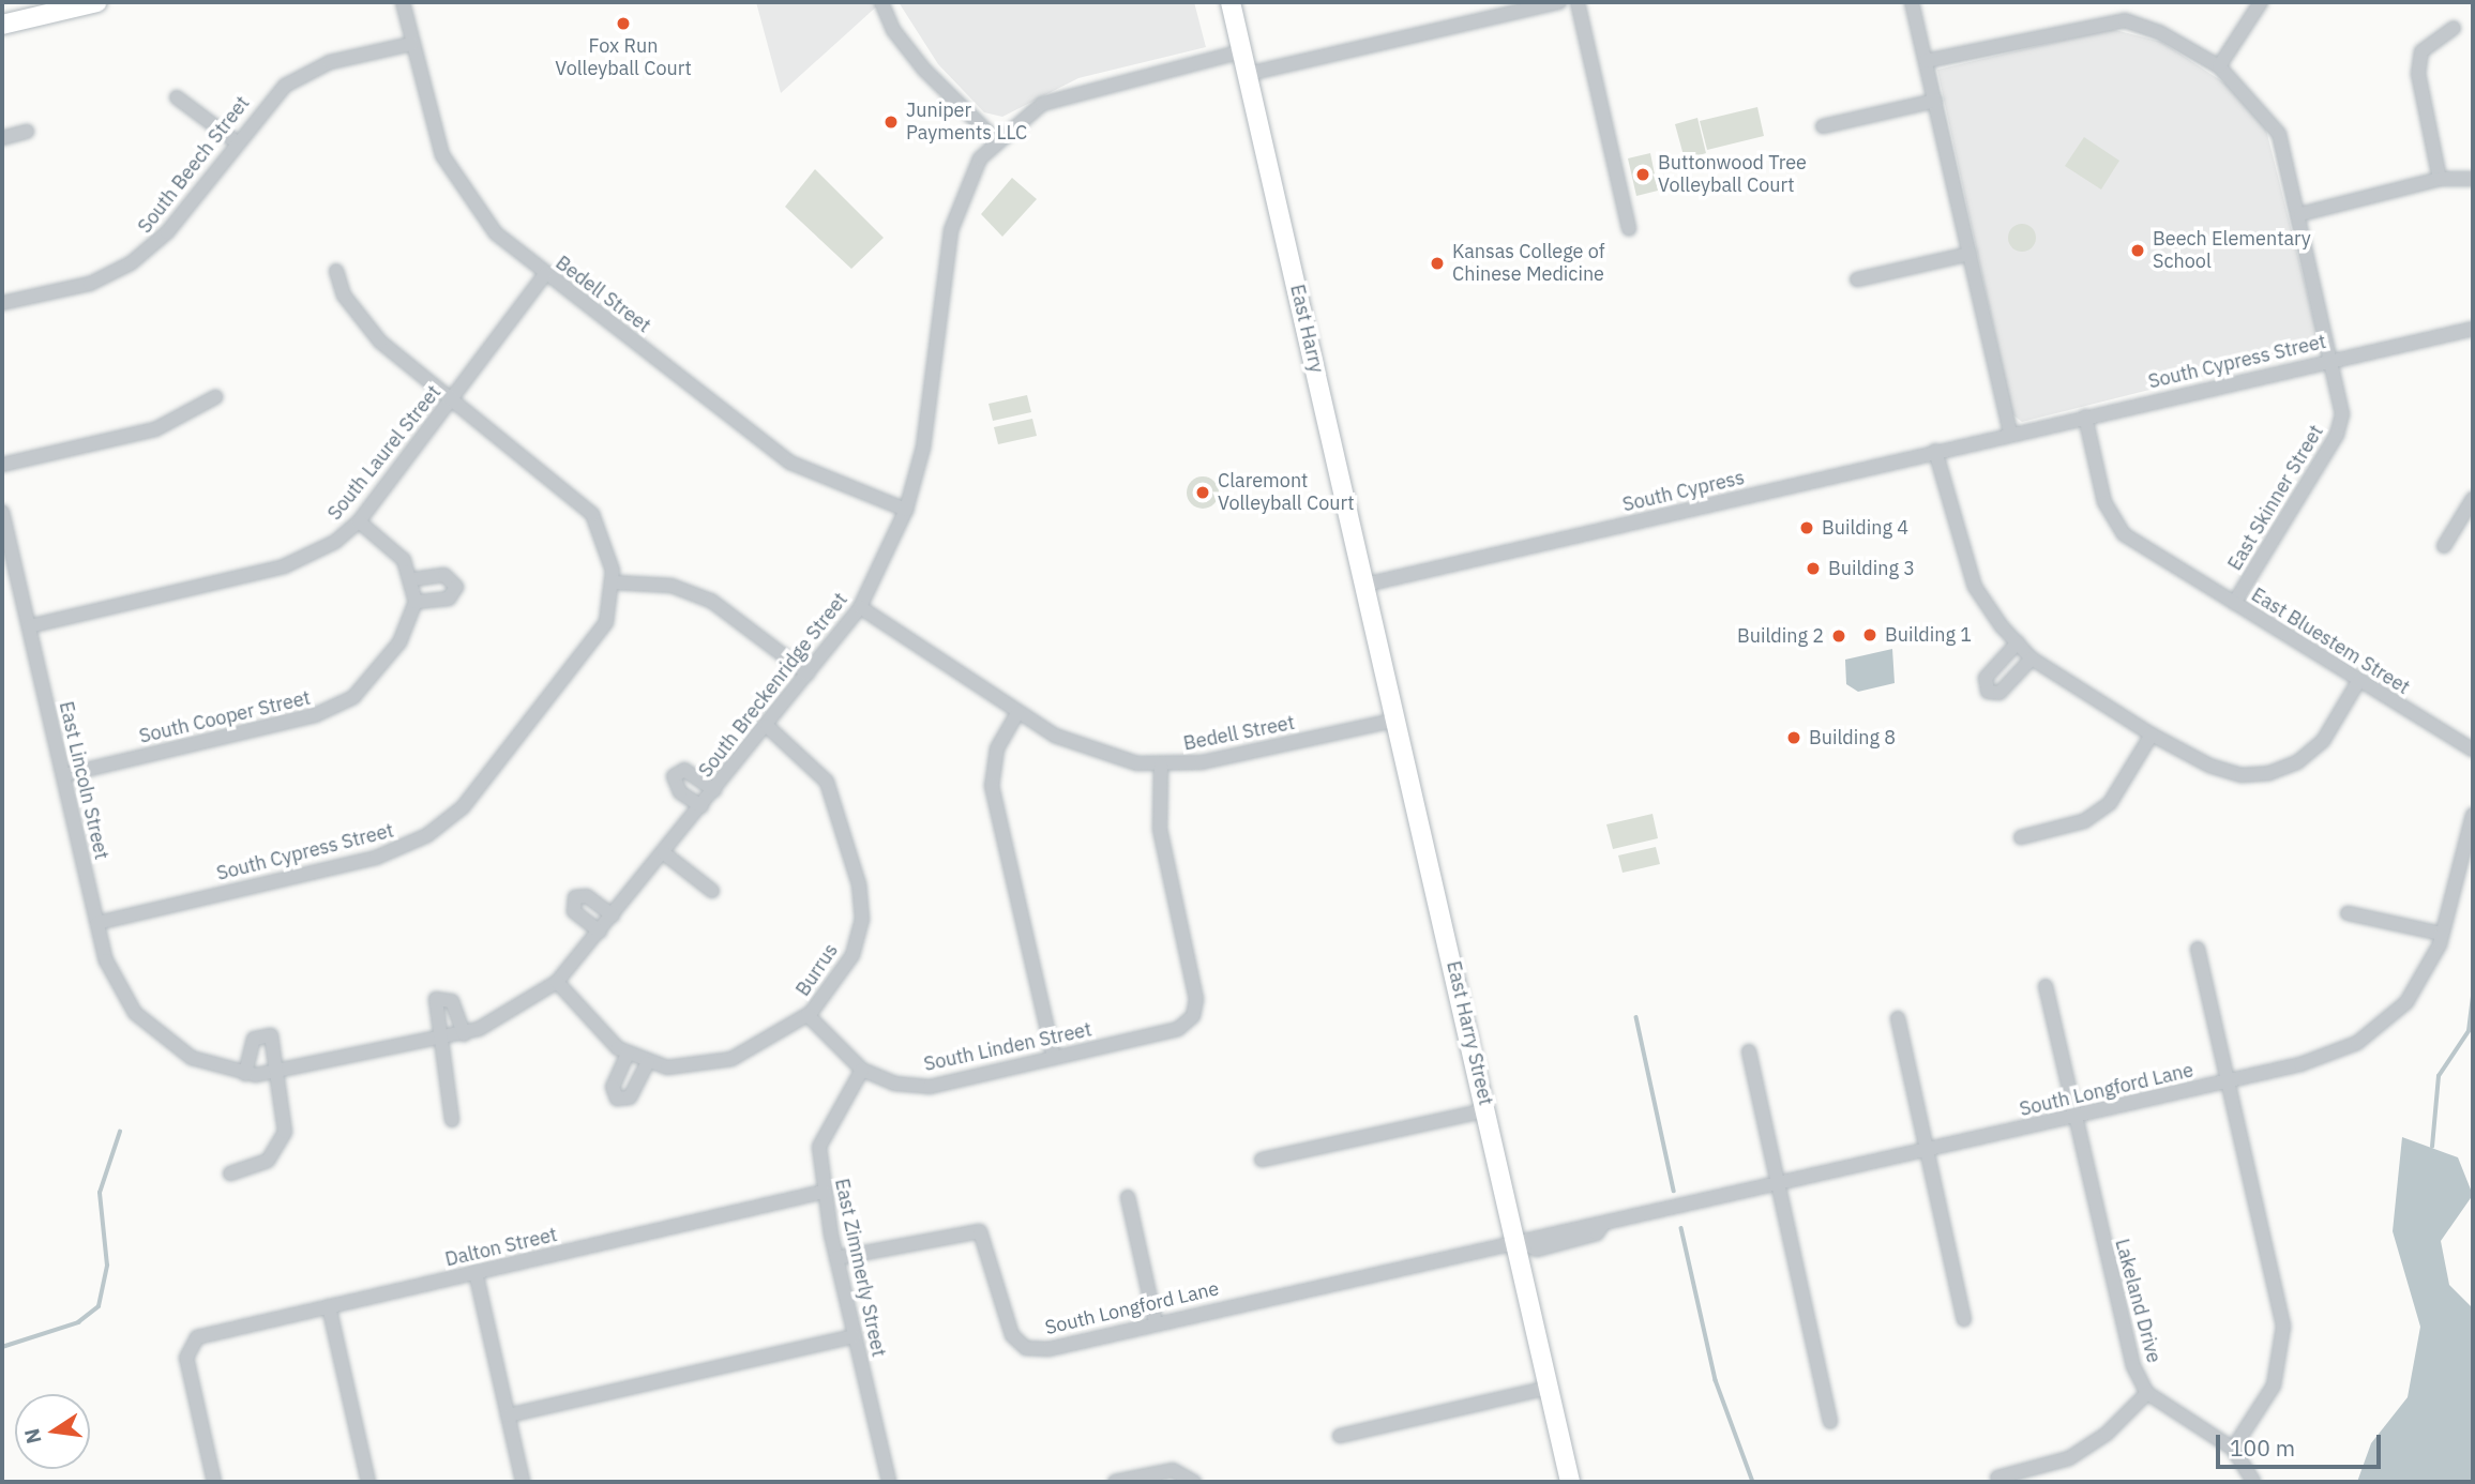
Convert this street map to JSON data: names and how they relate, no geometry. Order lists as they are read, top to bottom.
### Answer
{
  "streets": {
    "main road": ["East Harry", "East Harry Street"],
    "street": [
      "South Beech Street",
      "Bedell Street",
      "South Cypress Street",
      "South Laurel Street",
      "South Cypress",
      "East Skinner Street",
      "East Bluestem Street",
      "South Breckenridge Street",
      "South Cooper Street",
      "East Lincoln Street",
      "Burrus",
      "South Linden Street",
      "South Longford Lane",
      "Dalton Street",
      "East Zimmerly Street",
      "Lakeland Drive"
    ]
  },
  "crossings": [
    ["South Beech Street", "Bedell Street"],
    ["Bedell Street", "South Laurel Street"],
    ["Bedell Street", "South Breckenridge Street"],
    ["Bedell Street", "East Harry Street"],
    ["Bedell Street", "South Linden Street"],
    ["East Harry", "South Cypress"],
    ["East Harry", "East Harry Street"],
    ["South Cypress Street", "South Cypress"],
    ["South Cypress Street", "East Skinner Street"],
    ["South Cypress Street", "East Bluestem Street"],
    ["South Cypress Street", "East Lincoln Street"],
    ["South Laurel Street", "East Lincoln Street"],
    ["South Cypress", "East Harry Street"],
    ["East Skinner Street", "East Bluestem Street"],
    ["South Breckenridge Street", "East Lincoln Street"],
    ["South Breckenridge Street", "Burrus"],
    ["South Cooper Street", "East Lincoln Street"],
    ["Burrus", "South Linden Street"],
    ["East Harry Street", "South Longford Lane"],
    ["South Linden Street", "East Zimmerly Street"],
    ["South Longford Lane", "East Zimmerly Street"],
    ["South Longford Lane", "Lakeland Drive"],
    ["Dalton Street", "East Zimmerly Street"]
  ],
  "places": [
    "Fox Run Volleyball Court",
    "Juniper Payments LLC",
    "Buttonwood Tree Volleyball Court",
    "Beech Elementary School",
    "Kansas College of Chinese Medicine",
    "Claremont Volleyball Court",
    "Building 4",
    "Building 3",
    "Building 1",
    "Building 2",
    "Building 8"
  ],
  "scale_bar": "100 m",
  "north": "left"
}
